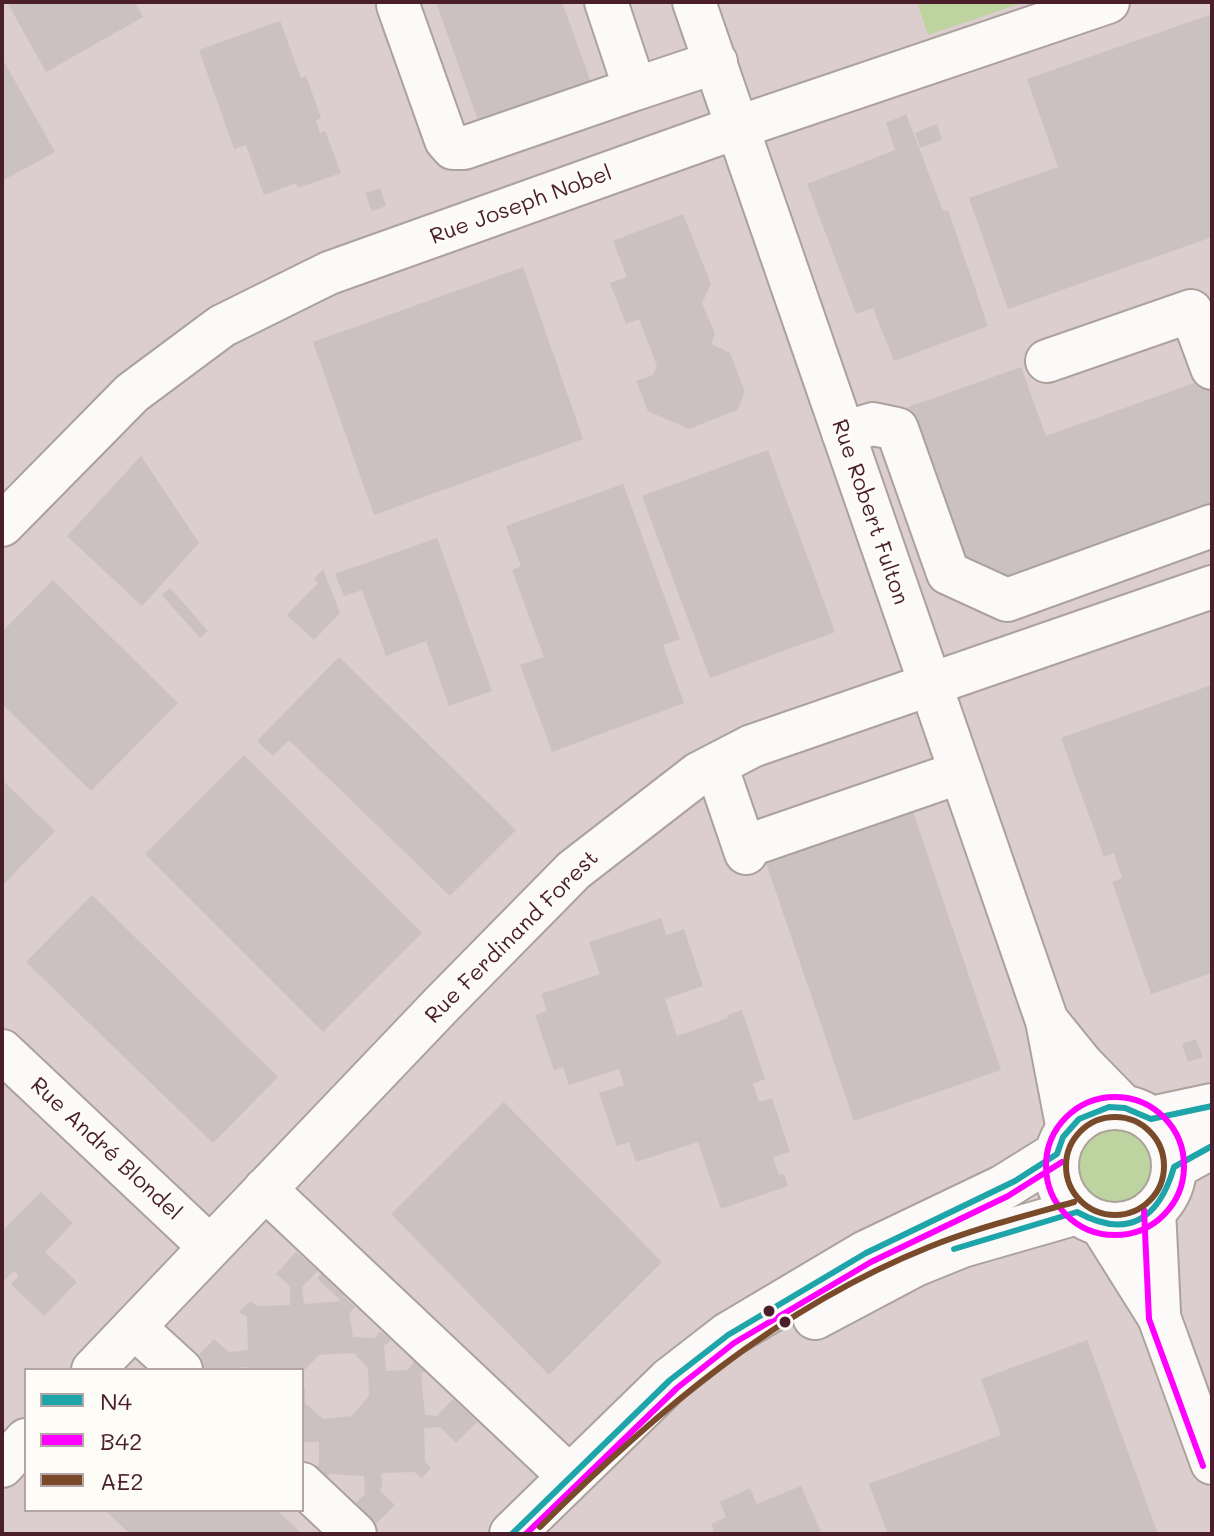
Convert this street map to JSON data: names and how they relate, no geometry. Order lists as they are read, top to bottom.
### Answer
{
  "streets": {
    "street": [
      "Rue Joseph Nobel",
      "Rue Robert Fulton",
      "Rue Ferdinand Forest",
      "Rue André Blondel"
    ]
  },
  "crossings": [
    ["Rue Joseph Nobel", "Rue Robert Fulton"],
    ["Rue Robert Fulton", "Rue Ferdinand Forest"],
    ["Rue Ferdinand Forest", "Rue André Blondel"]
  ],
  "lines": ["transit line B42", "transit line N4", "transit line AE2"],
  "legend": ["N4", "B42", "AE2"]
}
